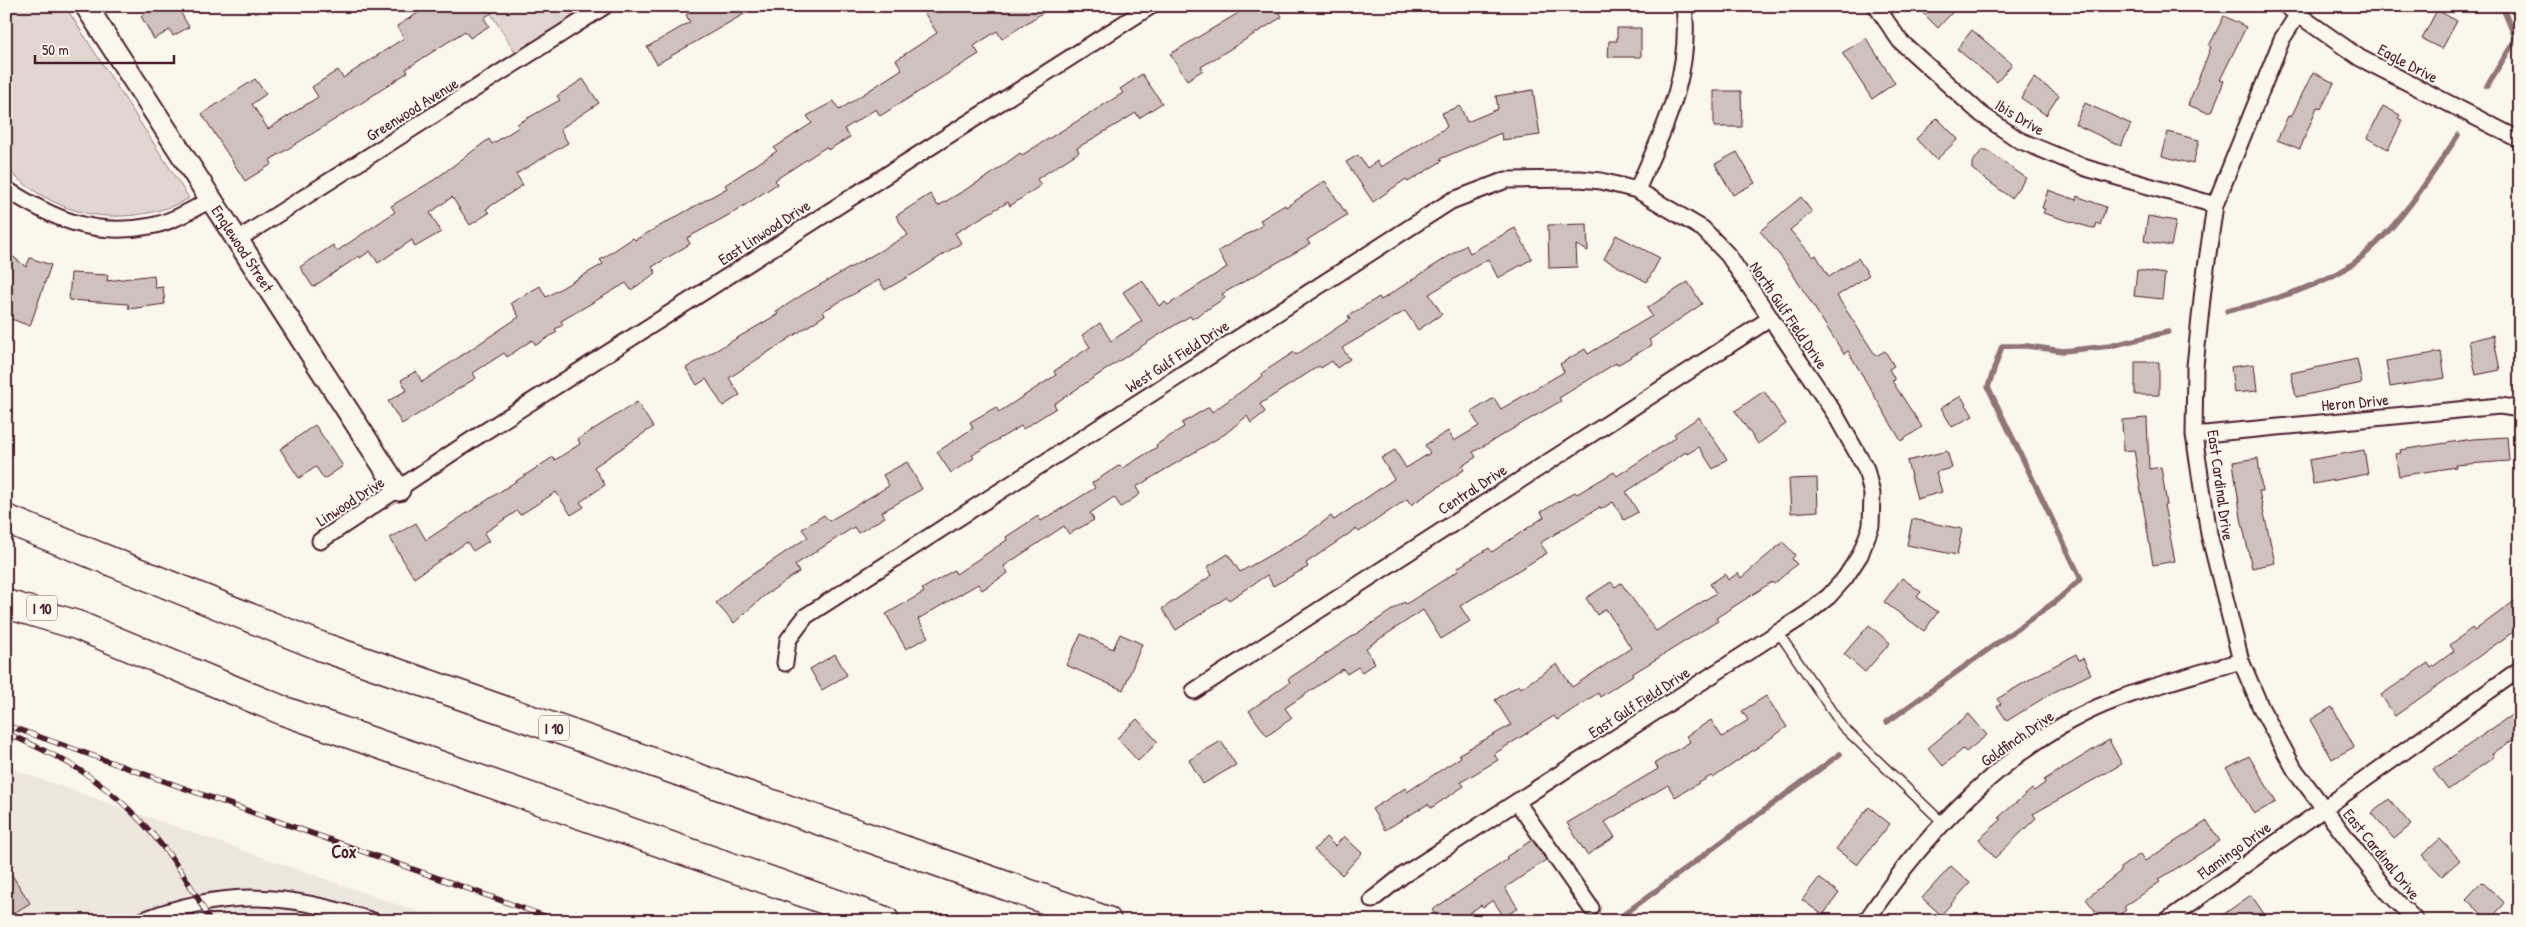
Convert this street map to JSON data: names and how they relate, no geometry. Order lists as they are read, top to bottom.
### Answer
{
  "streets": {
    "highway": ["I 10"],
    "street": [
      "Eagle Drive",
      "Greenwood Avenue",
      "Ibis Drive",
      "East Linwood Drive",
      "Englewood Street",
      "North Gulf Field Drive",
      "West Gulf Field Drive",
      "Heron Drive",
      "East Cardinal Drive",
      "Central Drive",
      "Linwood Drive",
      "East Gulf Field Drive",
      "Goldfinch Drive",
      "Flamingo Drive"
    ]
  },
  "crossings": [
    ["Eagle Drive", "East Cardinal Drive"],
    ["Greenwood Avenue", "Englewood Street"],
    ["Ibis Drive", "East Cardinal Drive"],
    ["East Linwood Drive", "Englewood Street"],
    ["East Linwood Drive", "Linwood Drive"],
    ["Englewood Street", "Linwood Drive"],
    ["North Gulf Field Drive", "West Gulf Field Drive"],
    ["North Gulf Field Drive", "Central Drive"],
    ["North Gulf Field Drive", "East Gulf Field Drive"],
    ["Heron Drive", "East Cardinal Drive"],
    ["East Cardinal Drive", "Goldfinch Drive"],
    ["East Cardinal Drive", "Flamingo Drive"]
  ],
  "districts": ["Cox"],
  "scale_bar": "50 m"
}
